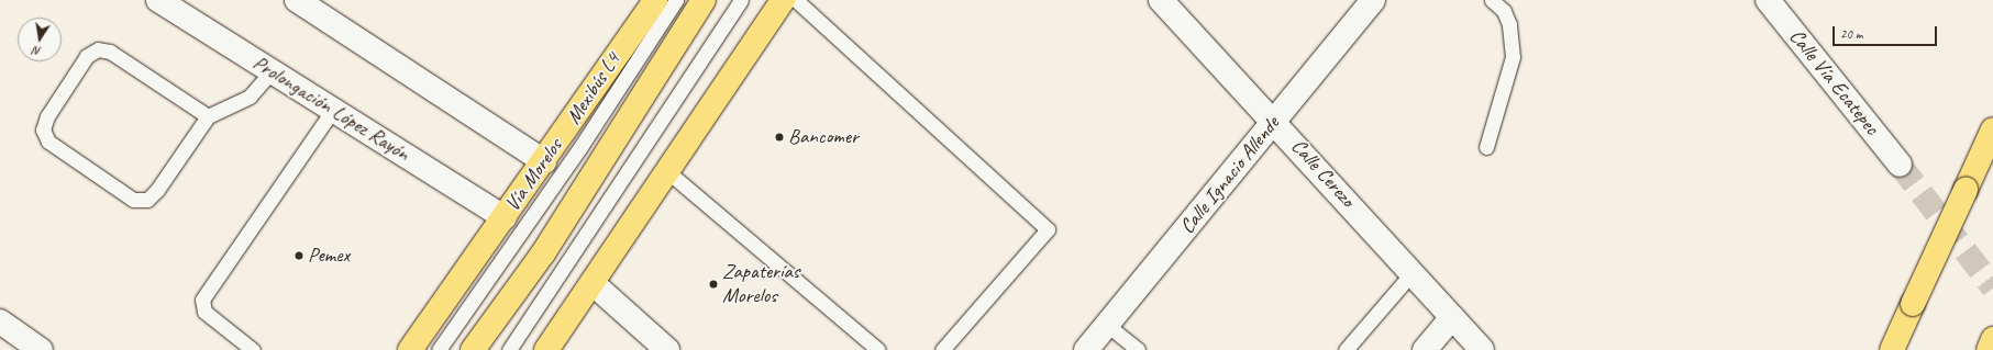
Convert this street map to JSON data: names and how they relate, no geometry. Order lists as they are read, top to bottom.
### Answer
{
  "streets": {
    "main road": ["Vía Morelos"],
    "street": [
      "Calle Vía Ecatepec",
      "Prolongación López Rayón",
      "Calle Cerezo",
      "Calle Ignacio Allende"
    ],
    "lane": ["Mexibús L4"]
  },
  "crossings": [
    ["Prolongación López Rayón", "Vía Morelos"],
    ["Calle Cerezo", "Calle Ignacio Allende"]
  ],
  "places": ["Bancomer", "Pemex", "Zapaterías Morelos"],
  "scale_bar": "20 m",
  "north": "bottom"
}
